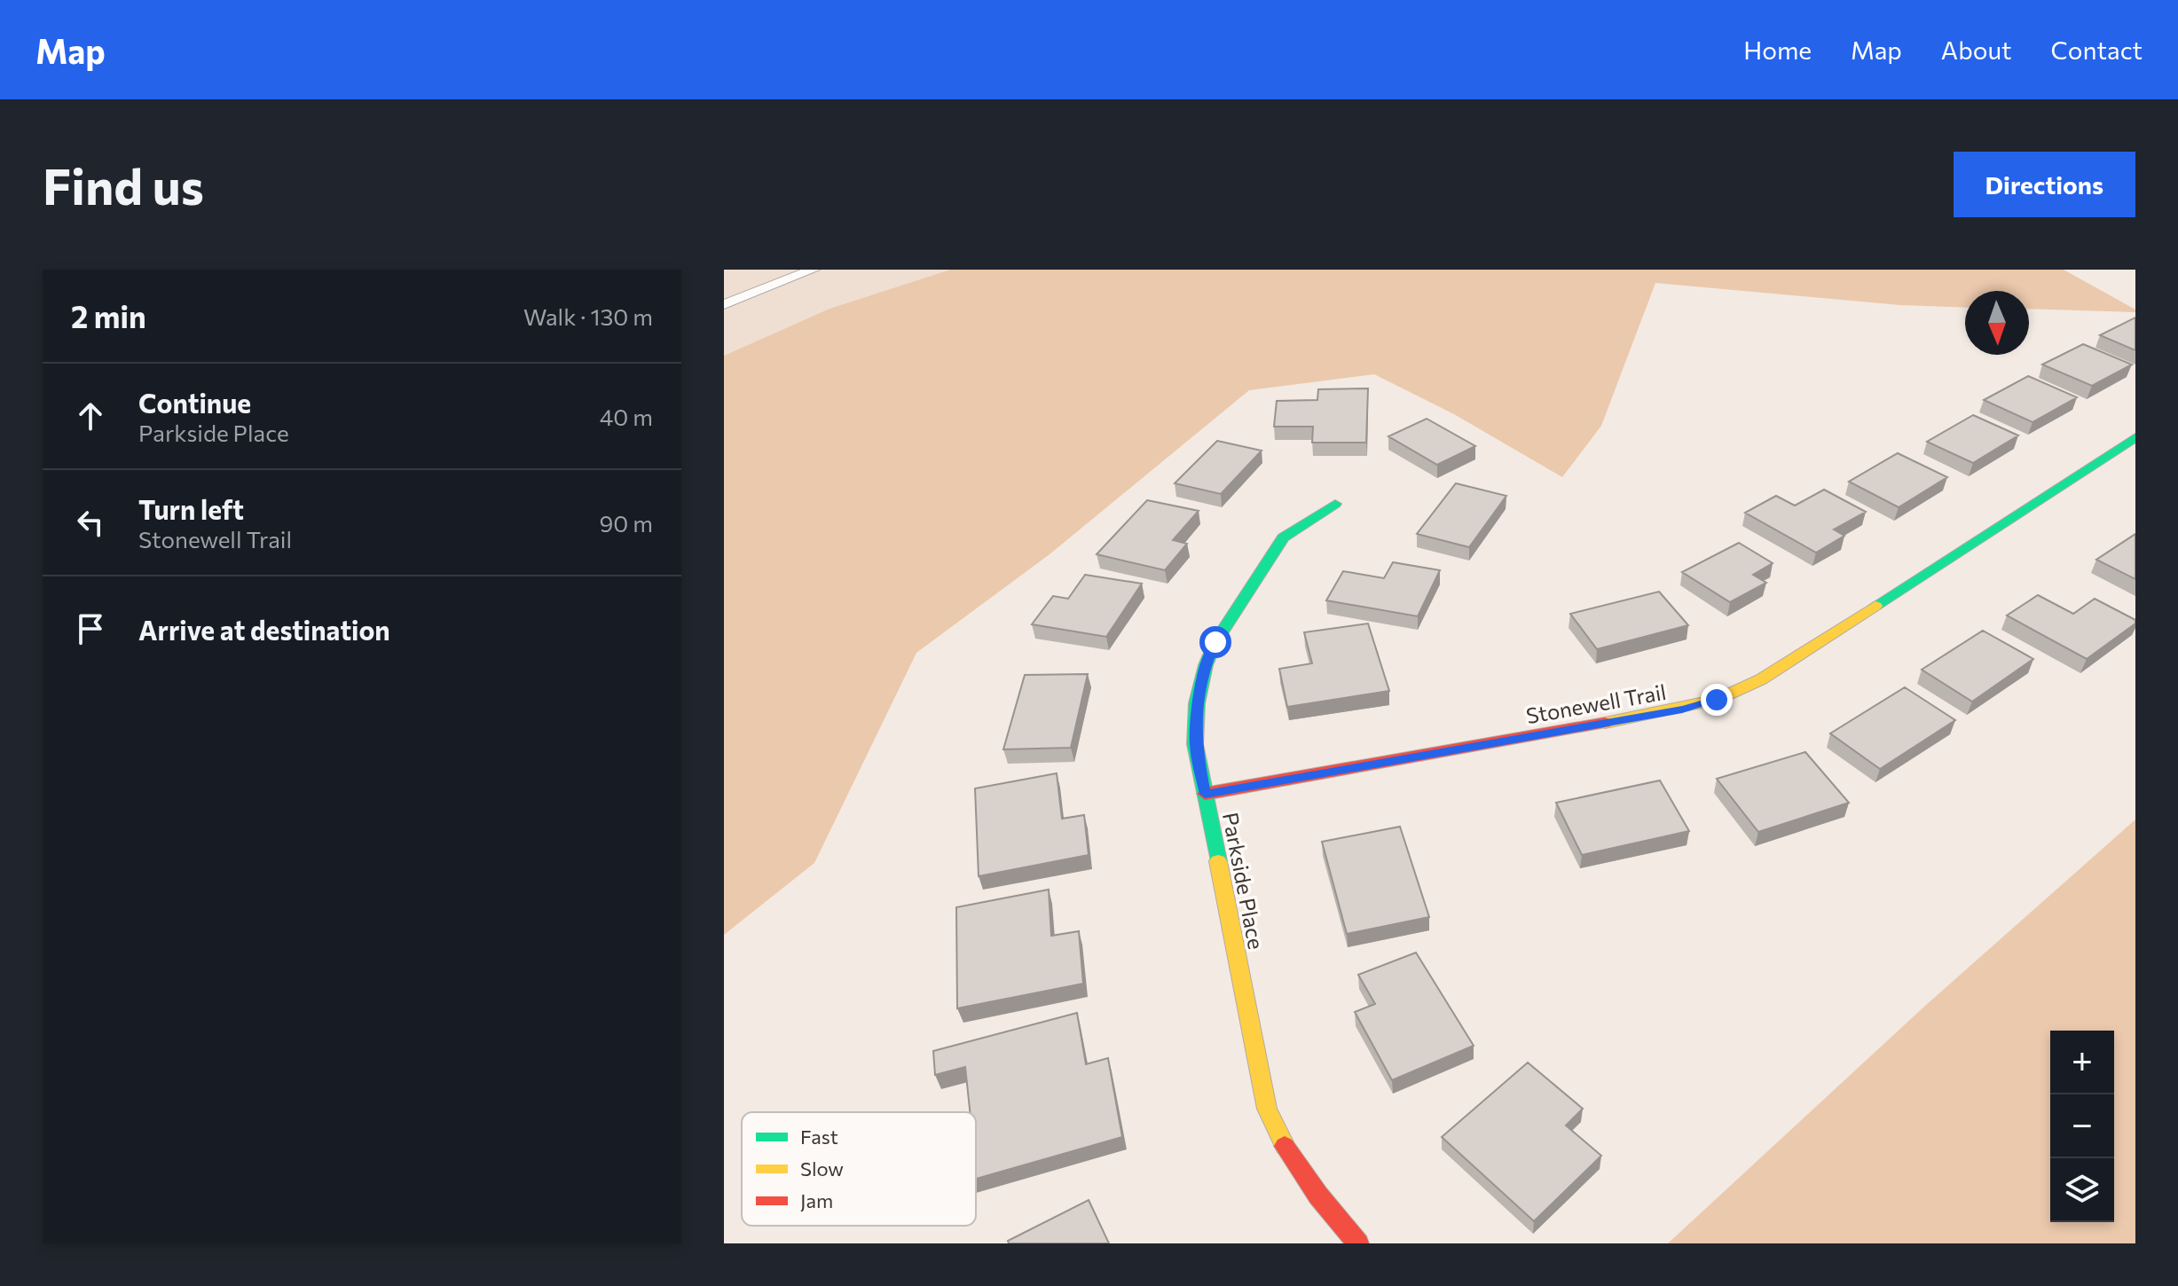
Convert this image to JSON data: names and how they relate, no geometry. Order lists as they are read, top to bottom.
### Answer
{
  "streets": {
    "street": ["Stonewell Trail", "Parkside Place"]
  },
  "crossings": [
    ["Stonewell Trail", "Parkside Place"]
  ],
  "legend": ["Fast", "Slow", "Jam"],
  "north": "bottom",
  "page": {
    "header": "Map",
    "nav": [
      "Home",
      "Map",
      "About",
      "Contact"
    ],
    "buttons": "Directions",
    "title": "Find us",
    "heading": ["2 min", "Walk · 130 m"],
    "list": [
      ["Continue", "Parkside Place", "40 m"],
      ["Turn left", "Stonewell Trail", "90 m"],
      "Arrive at destination"
    ],
    "map_buttons": ["+", "−"]
  }
}
